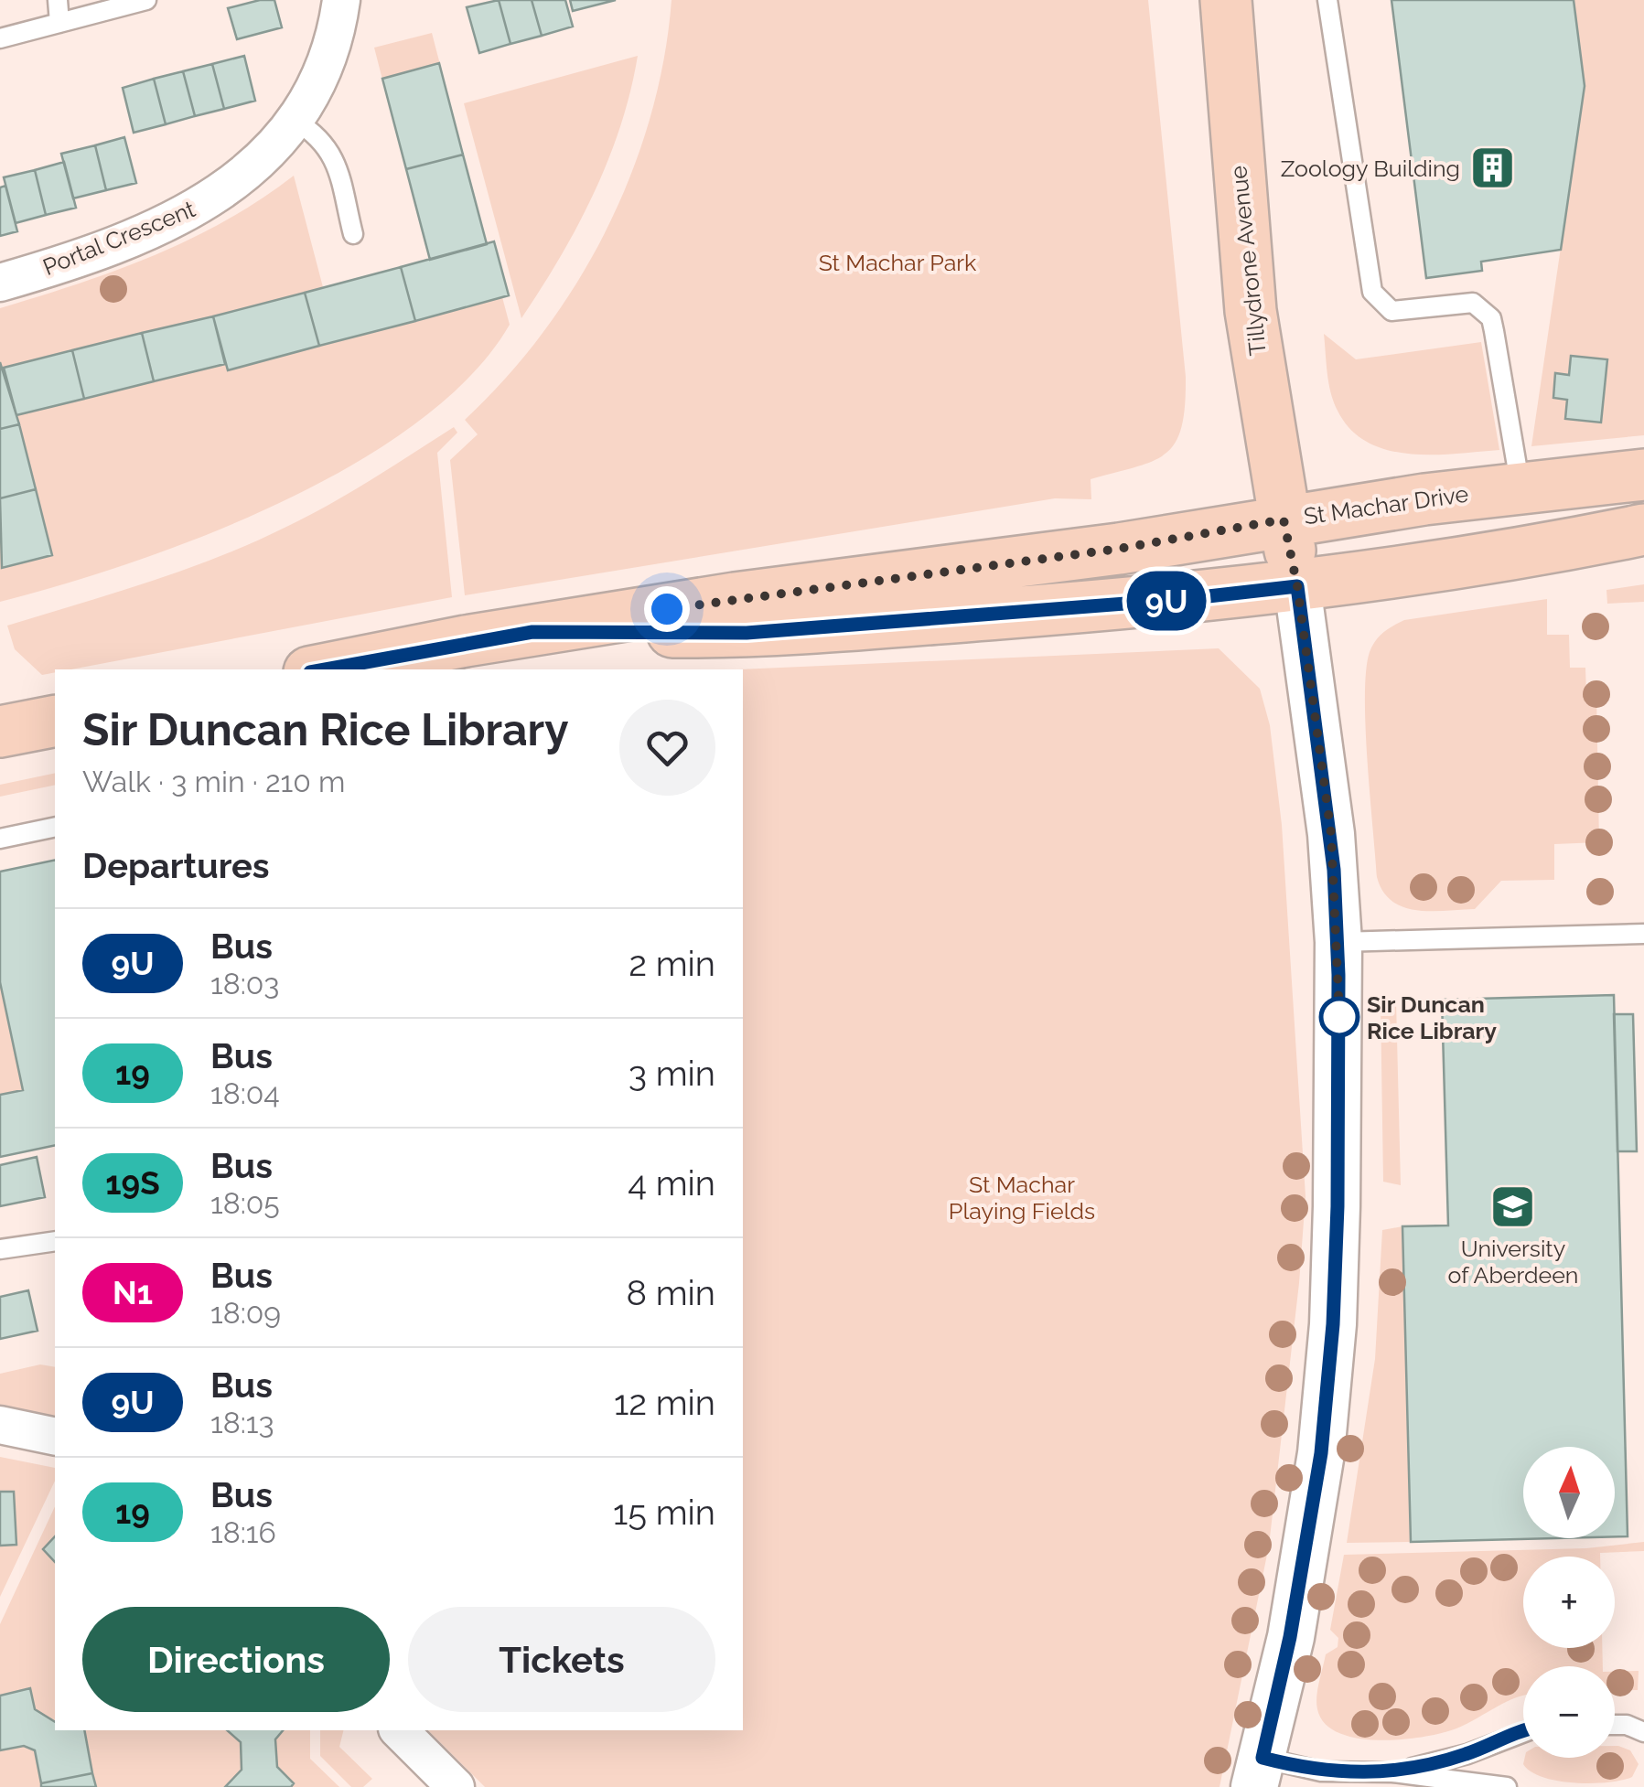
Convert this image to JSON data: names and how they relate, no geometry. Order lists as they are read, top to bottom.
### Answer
{
  "streets": {
    "main road": ["Tillydrone Avenue", "St Machar Drive"],
    "street": ["Portal Crescent"]
  },
  "crossings": [
    ["Tillydrone Avenue", "St Machar Drive"]
  ],
  "parks": ["St Machar Park", "St Machar Playing Fields"],
  "places": {
    "building": ["Zoology Building"],
    "other": ["Sir Duncan Rice Library"],
    "school or university": ["University of Aberdeen"]
  },
  "lines": ["bus line 9U"],
  "north": "top",
  "page": {
    "on_map": "9U",
    "heading": [
      ["Sir Duncan Rice Library", "Walk · 3 min · 210 m"],
      "Departures"
    ],
    "list": [
      {
        "mark": "9U",
        "name": "Bus",
        "note": "18:03",
        "value": "2 min"
      },
      {
        "mark": "19",
        "name": "Bus",
        "note": "18:04",
        "value": "3 min"
      },
      {
        "mark": "19S",
        "name": "Bus",
        "note": "18:05",
        "value": "4 min"
      },
      {
        "mark": "N1",
        "name": "Bus",
        "note": "18:09",
        "value": "8 min"
      },
      {
        "mark": "9U",
        "name": "Bus",
        "note": "18:13",
        "value": "12 min"
      },
      {
        "mark": "19",
        "name": "Bus",
        "note": "18:16",
        "value": "15 min"
      }
    ],
    "map_buttons": ["+", "−"],
    "buttons": ["Directions", "Tickets"]
  }
}
